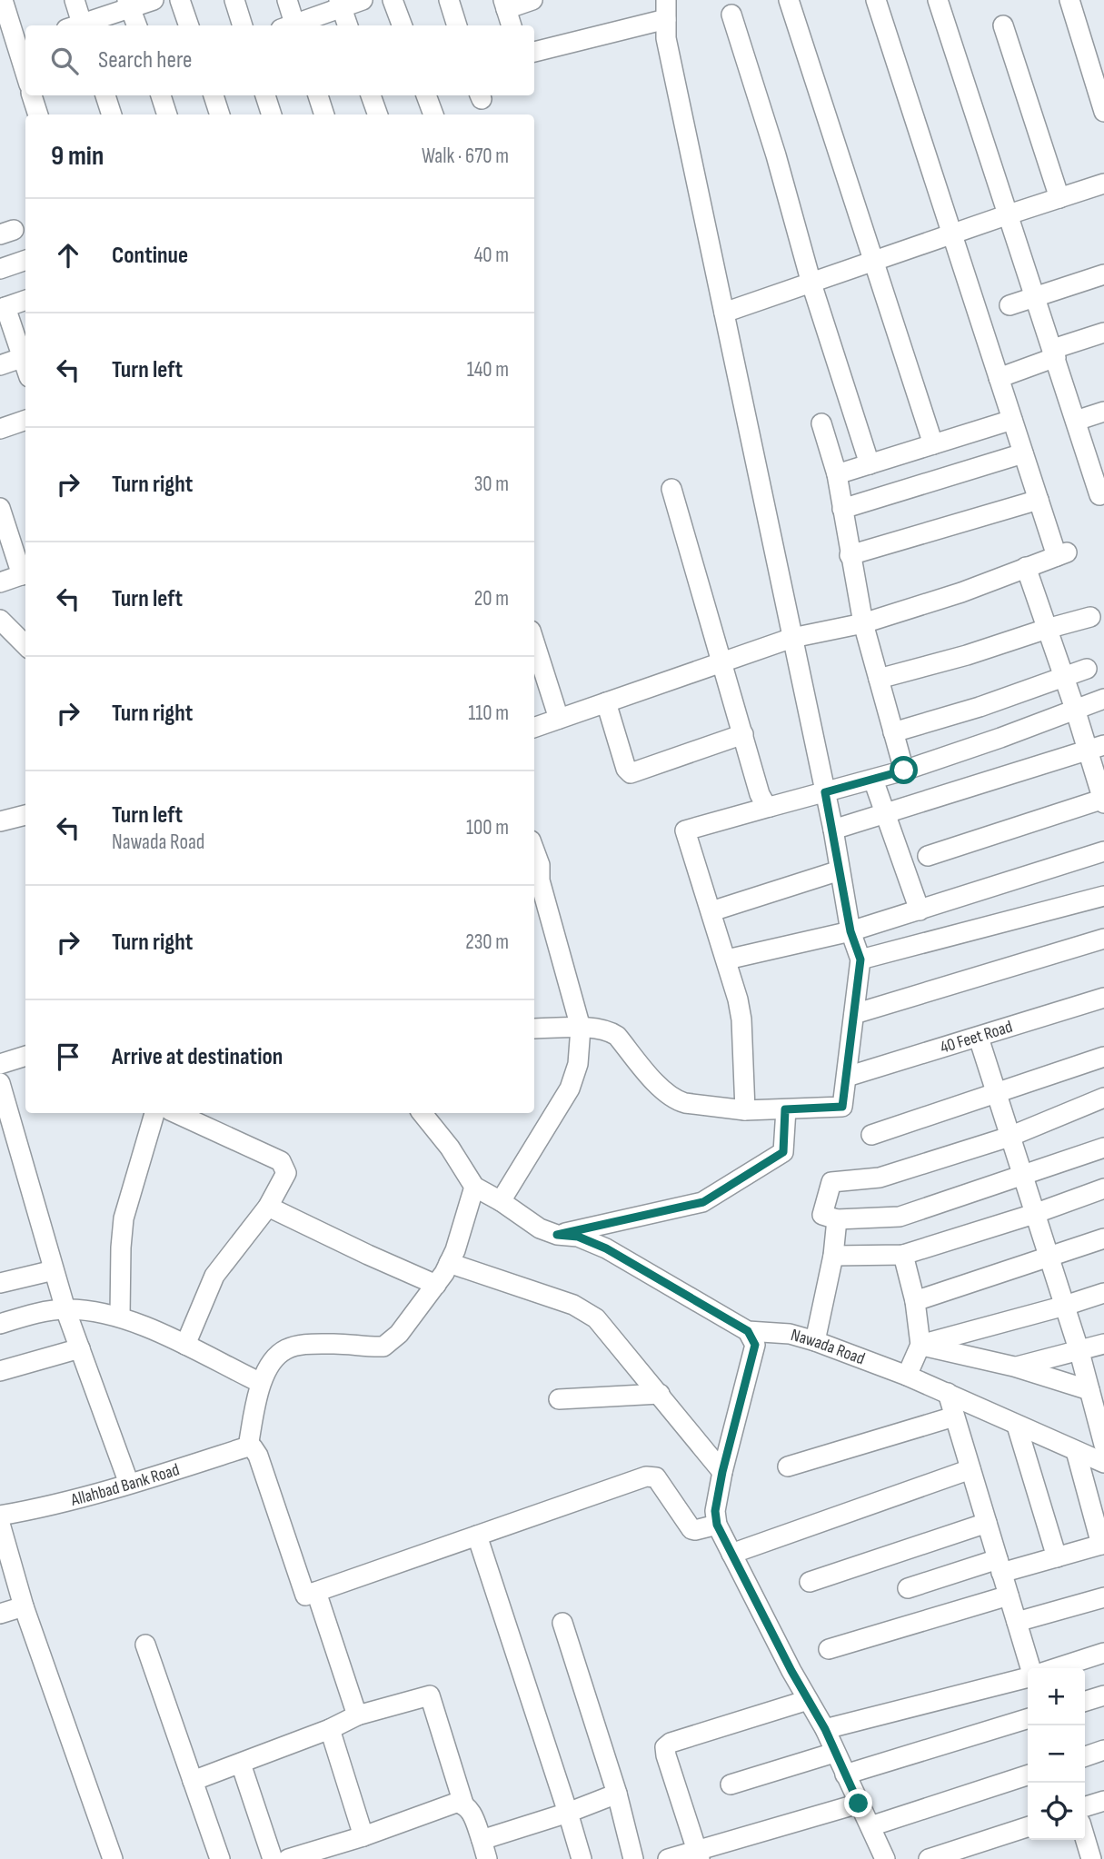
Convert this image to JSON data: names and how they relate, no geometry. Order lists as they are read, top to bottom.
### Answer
{
  "streets": {
    "street": ["40 Feet Road", "Nawada Road", "Allahbad Bank Road"]
  },
  "page": {
    "search": "Search here",
    "heading": ["9 min", "Walk · 670 m"],
    "list": [
      ["Continue", "40 m"],
      ["Turn left", "140 m"],
      ["Turn right", "30 m"],
      ["Turn left", "20 m"],
      ["Turn right", "110 m"],
      ["Turn left", "Nawada Road", "100 m"],
      ["Turn right", "230 m"],
      "Arrive at destination"
    ],
    "map_buttons": ["+", "−"]
  }
}
